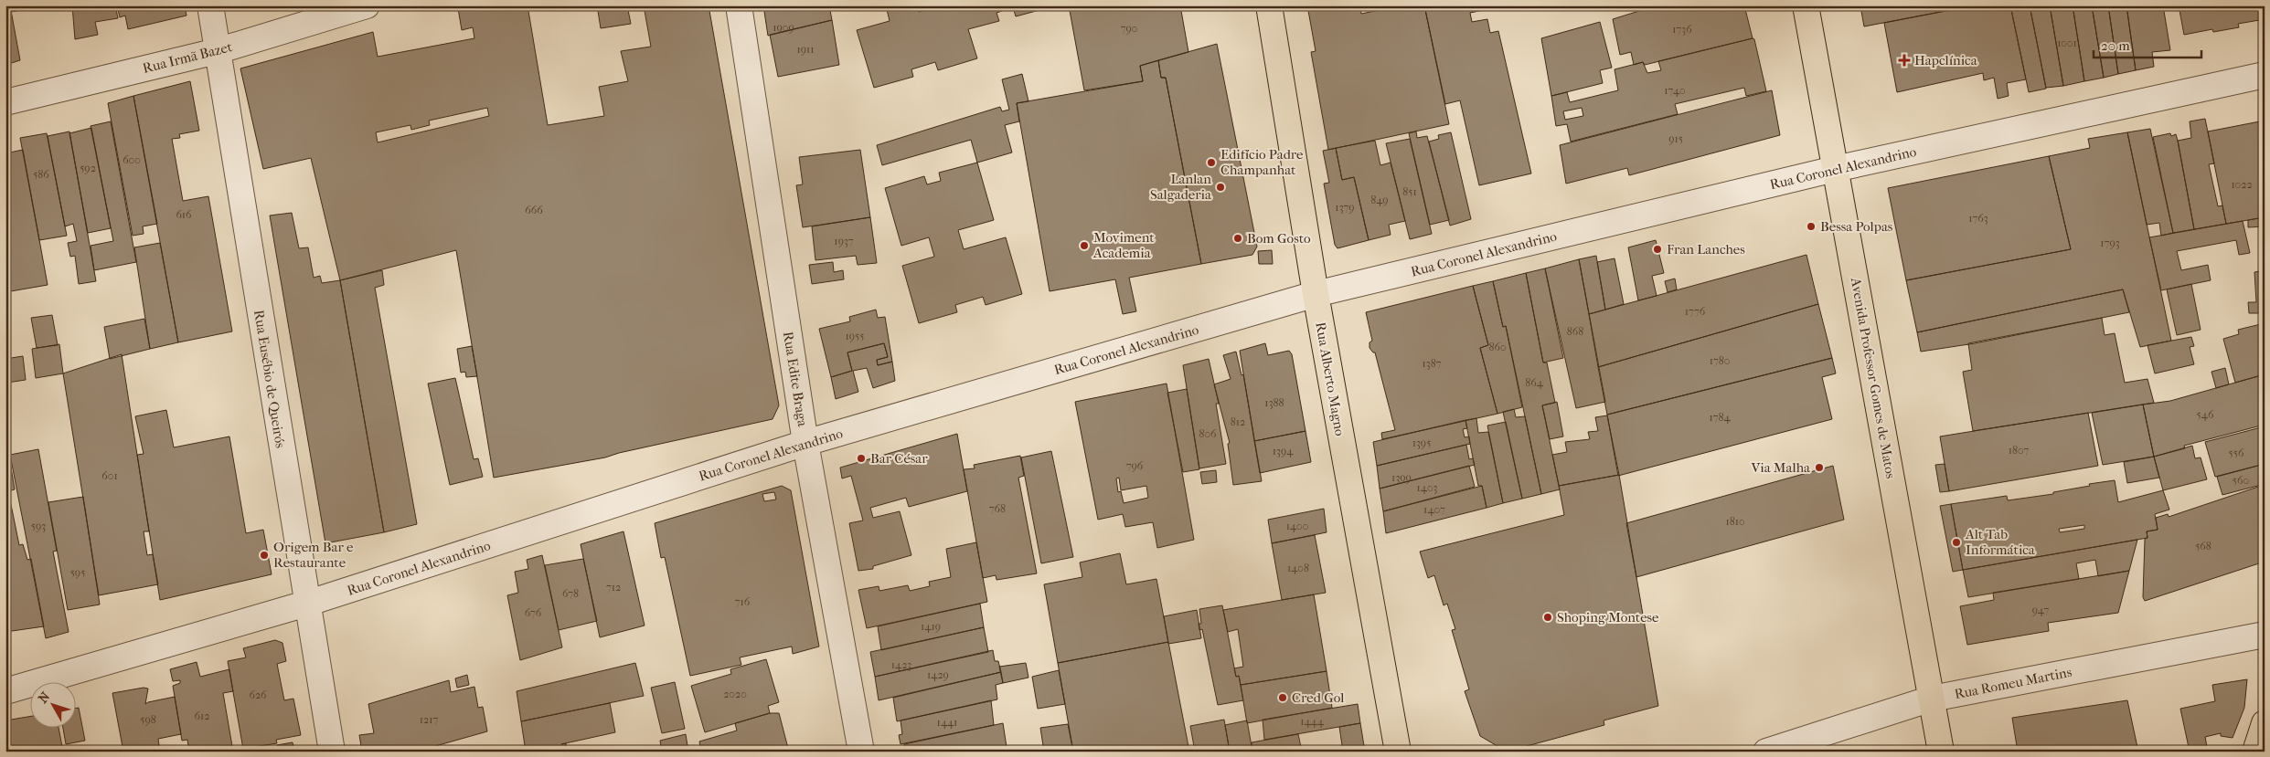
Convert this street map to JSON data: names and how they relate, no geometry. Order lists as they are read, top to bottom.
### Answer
{
  "streets": {
    "main road": ["Avenida Professor Gomes de Matos", "Rua Alberto Magno"],
    "street": [
      "Rua Irmã Bazet",
      "Rua Coronel Alexandrino",
      "Rua Eusébio de Queirós",
      "Rua Edite Braga",
      "Rua Romeu Martins"
    ]
  },
  "crossings": [
    ["Rua Irmã Bazet", "Rua Eusébio de Queirós"],
    ["Rua Coronel Alexandrino", "Avenida Professor Gomes de Matos"],
    ["Rua Coronel Alexandrino", "Rua Eusébio de Queirós"],
    ["Rua Coronel Alexandrino", "Rua Edite Braga"],
    ["Rua Coronel Alexandrino", "Rua Alberto Magno"],
    ["Avenida Professor Gomes de Matos", "Rua Romeu Martins"]
  ],
  "places": {
    "health": ["Hapclínica"],
    "other": [
      "Edifício Padre Champanhat",
      "Lanlan Salgaderia",
      "Bessa Polpas",
      "Bom Gosto",
      "Moviment Academia",
      "Fran Lanches",
      "Bar César",
      "Via Malha",
      "Alt Tab Informática",
      "Origem Bar e Restaurante",
      "Shoping Montese",
      "Cred Gol"
    ]
  },
  "house_numbers": [
    "1909",
    "790",
    "1736",
    "1001",
    "1911",
    "1740",
    "915",
    "600",
    "592",
    "586",
    "1022",
    "851",
    "849",
    "1379",
    "666",
    "616",
    "1763",
    "1937",
    "1793",
    "1776",
    "868",
    "1955",
    "860",
    "1780",
    "1387",
    "864",
    "1388",
    "546",
    "1784",
    "812",
    "806",
    "1395",
    "1807",
    "1394",
    "556",
    "796",
    "601",
    "1399",
    "560",
    "1403",
    "768",
    "1407",
    "1810",
    "593",
    "1400",
    "568",
    "1408",
    "595",
    "712",
    "678",
    "716",
    "947",
    "676",
    "1419",
    "1423",
    "1429",
    "2020",
    "626",
    "612",
    "598",
    "1217",
    "1444",
    "1441"
  ],
  "scale_bar": "20 m",
  "north": "top left"
}
